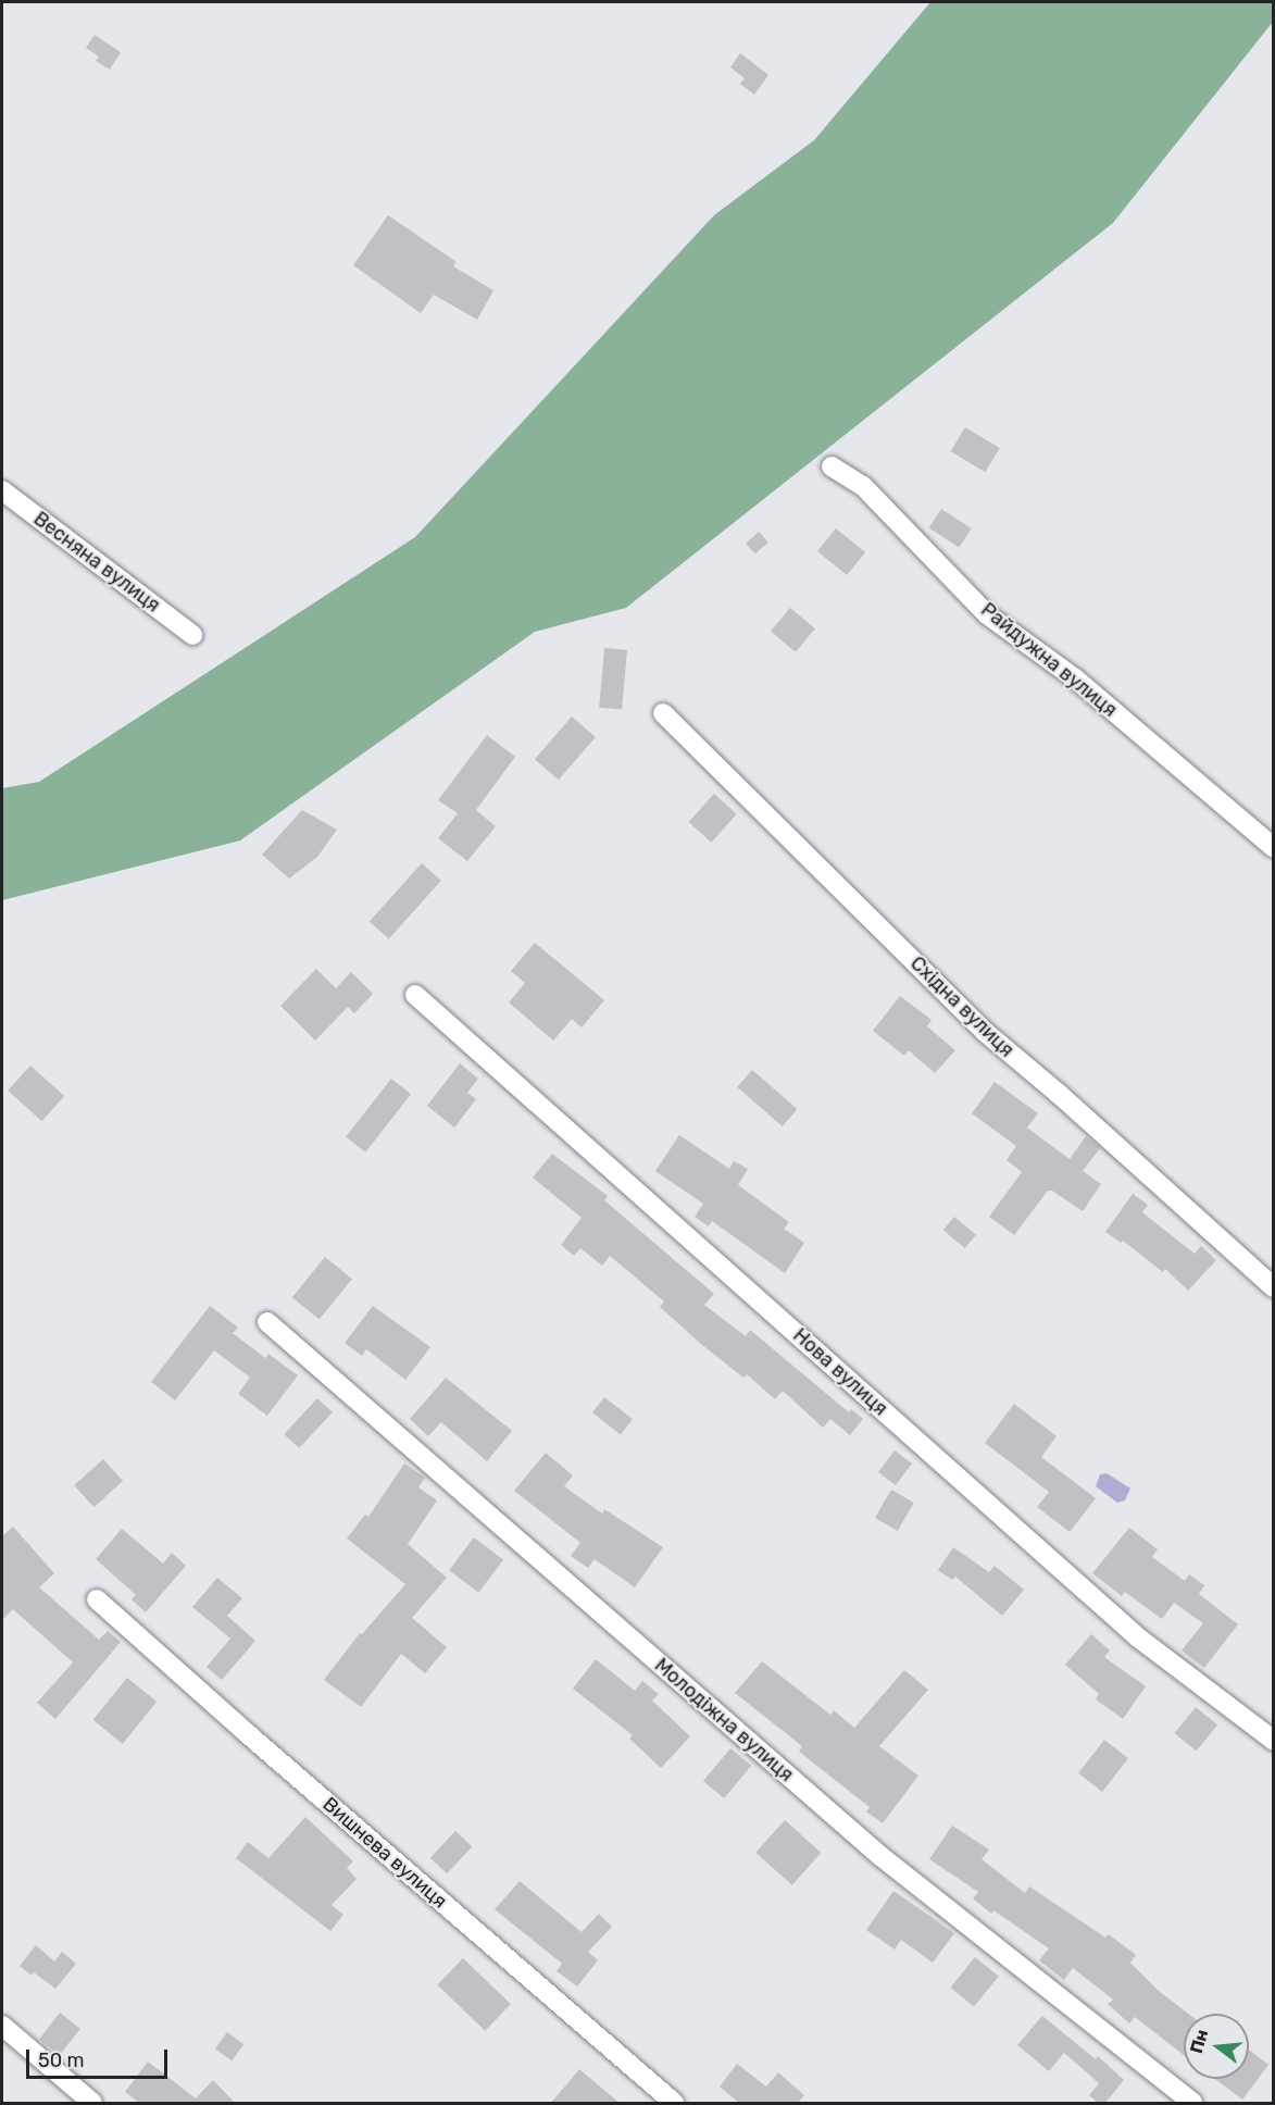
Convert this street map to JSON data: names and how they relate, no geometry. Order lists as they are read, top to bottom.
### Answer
{
  "streets": {
    "street": [
      "Весняна вулиця",
      "Райдужна вулиця",
      "Східна вулиця",
      "Нова вулиця",
      "Молодіжна вулиця",
      "Вишнева вулиця"
    ]
  },
  "scale_bar": "50 m",
  "north": "left"
}
